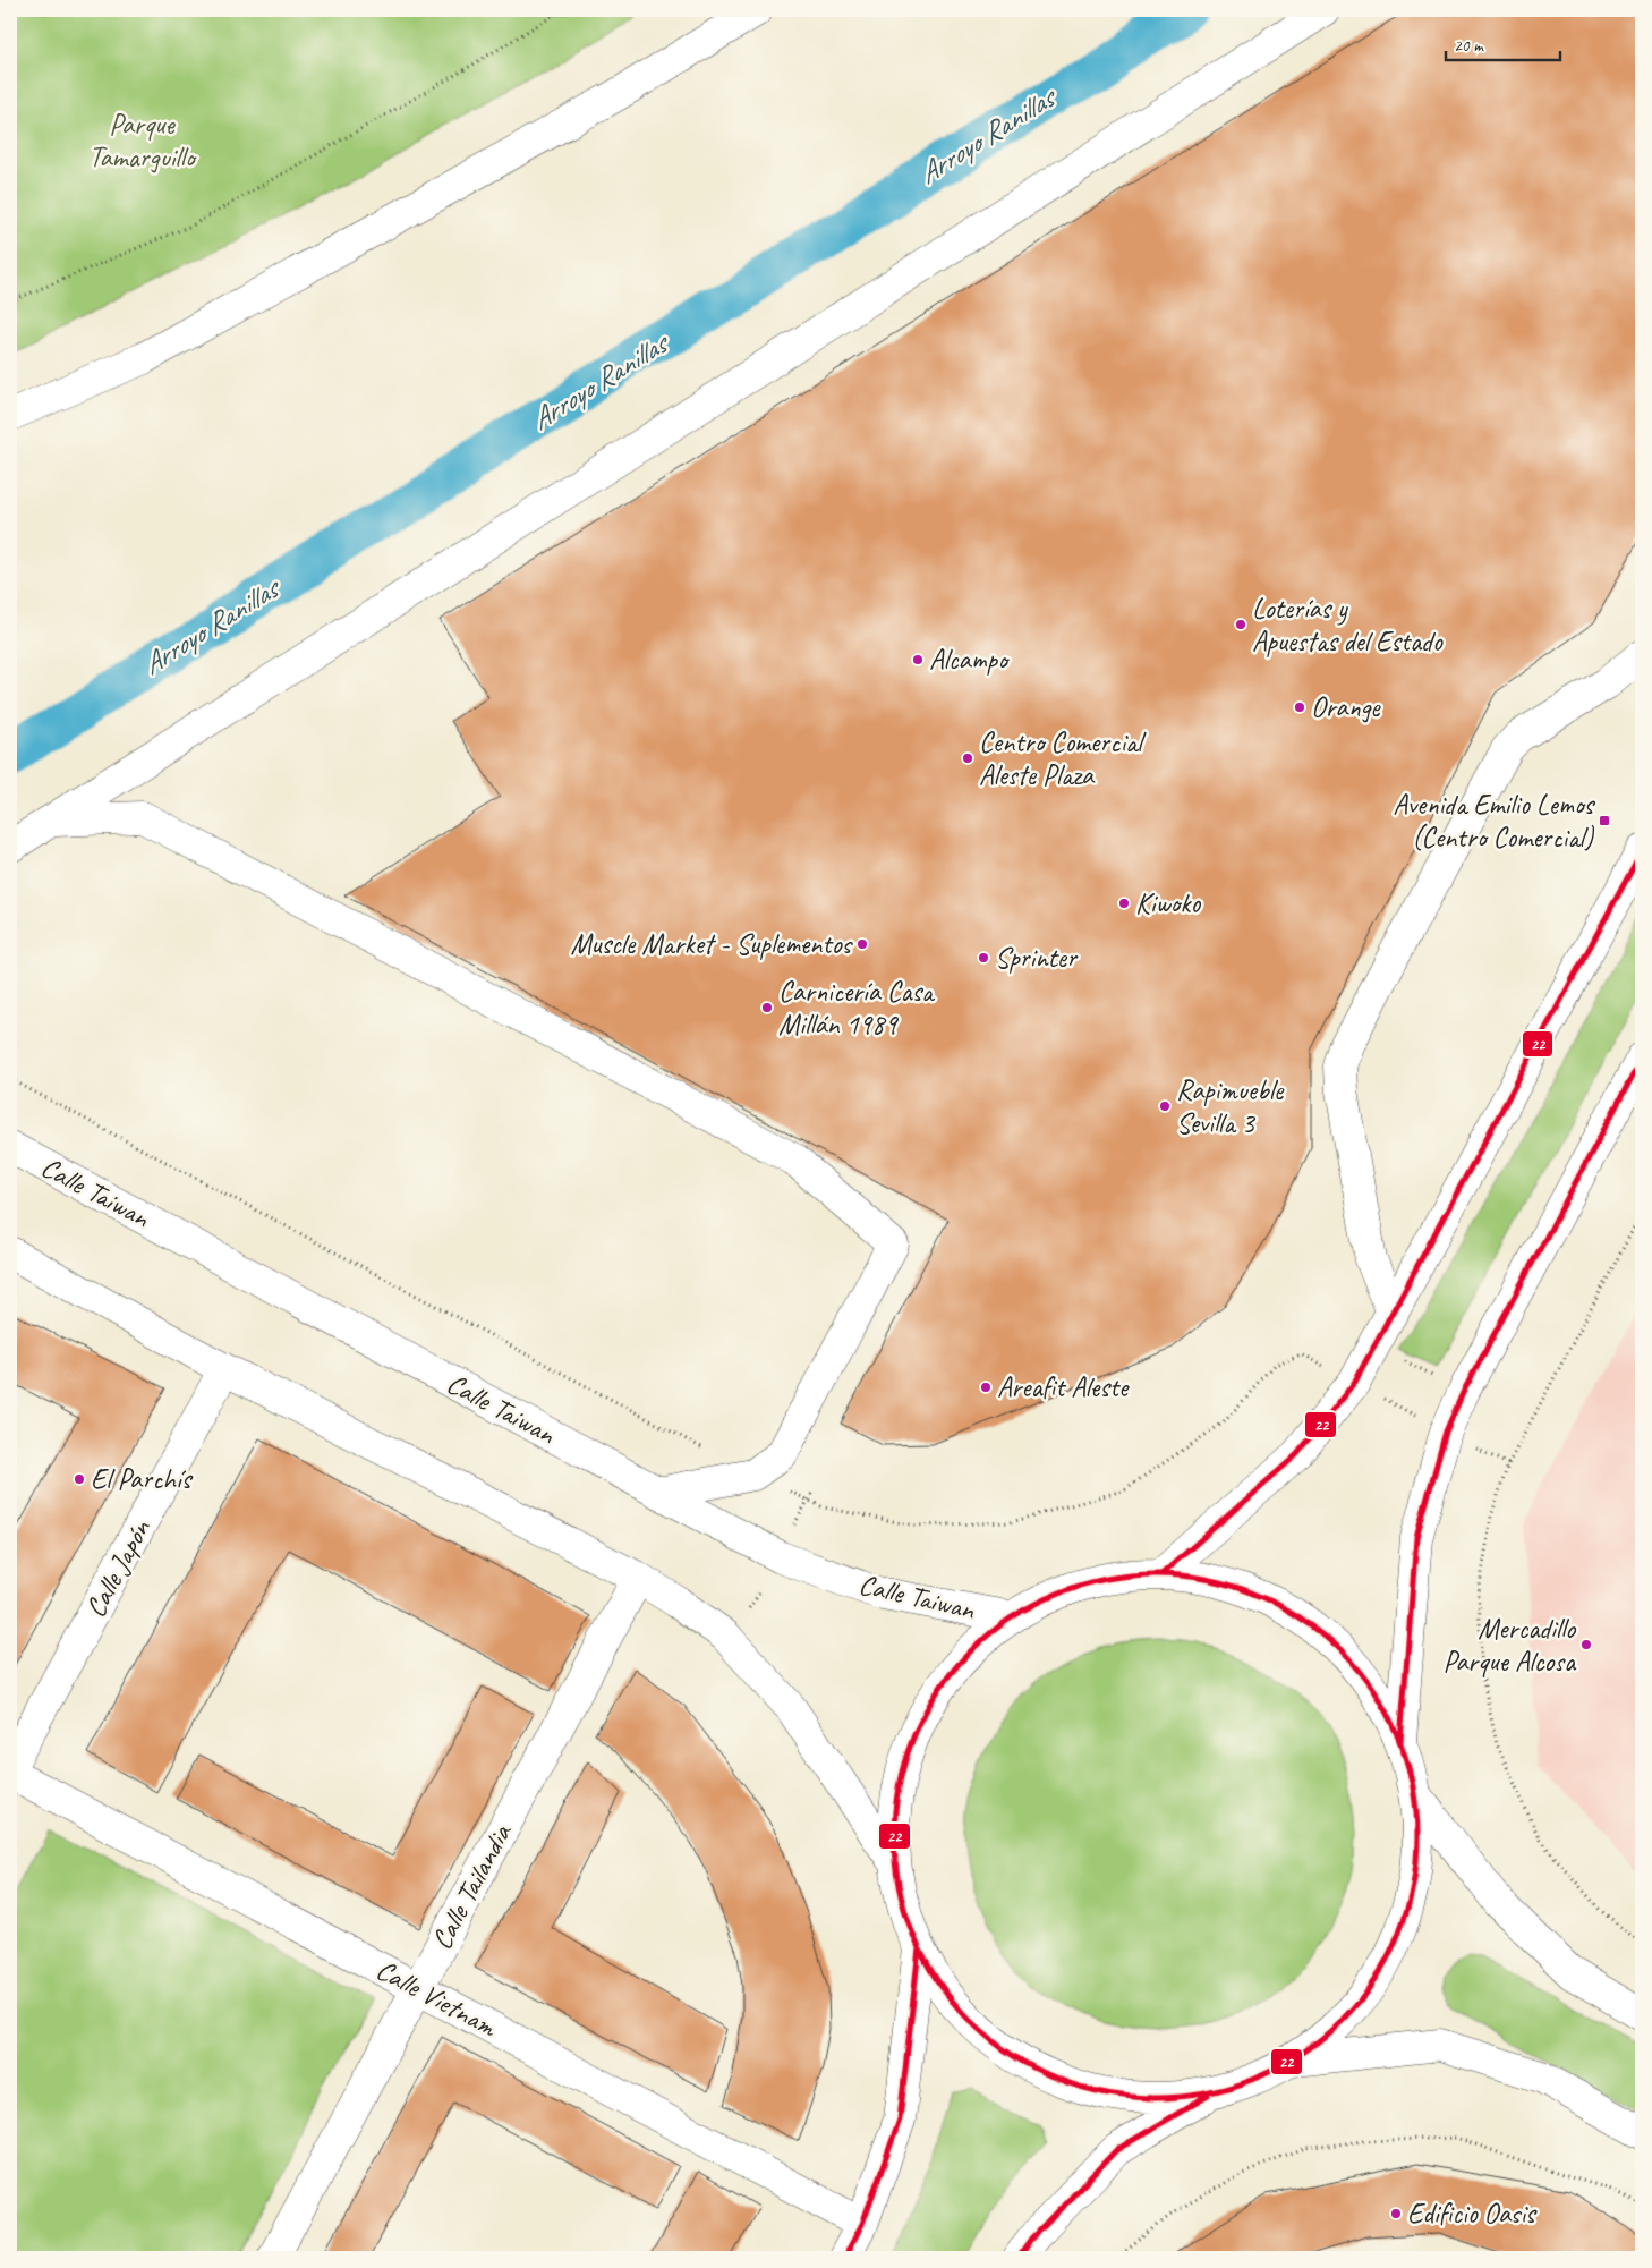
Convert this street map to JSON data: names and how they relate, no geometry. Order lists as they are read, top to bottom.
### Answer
{
  "streets": {
    "street": [
      "Calle Taiwan",
      "Calle Japón",
      "Calle Tailandia",
      "Calle Vietnam"
    ]
  },
  "crossings": [
    ["Calle Tailandia", "Calle Vietnam"]
  ],
  "water": ["Arroyo Ranillas"],
  "parks": ["Parque Tamarguillo"],
  "places": {
    "other": [
      "Loterías y Apuestas del Estado",
      "Alcampo",
      "Orange",
      "Centro Comercial Aleste Plaza",
      "Kiwoko",
      "Muscle Market - Suplementos",
      "Sprinter",
      "Carnicería Casa Millán 1989",
      "Rapimueble Sevilla 3",
      "Areafit Aleste",
      "El Parchís",
      "Mercadillo Parque Alcosa",
      "Edificio Oasis"
    ],
    "transit": ["Avenida Emilio Lemos (Centro Comercial)"]
  },
  "lines": ["transit line 22"],
  "scale_bar": "20 m"
}
